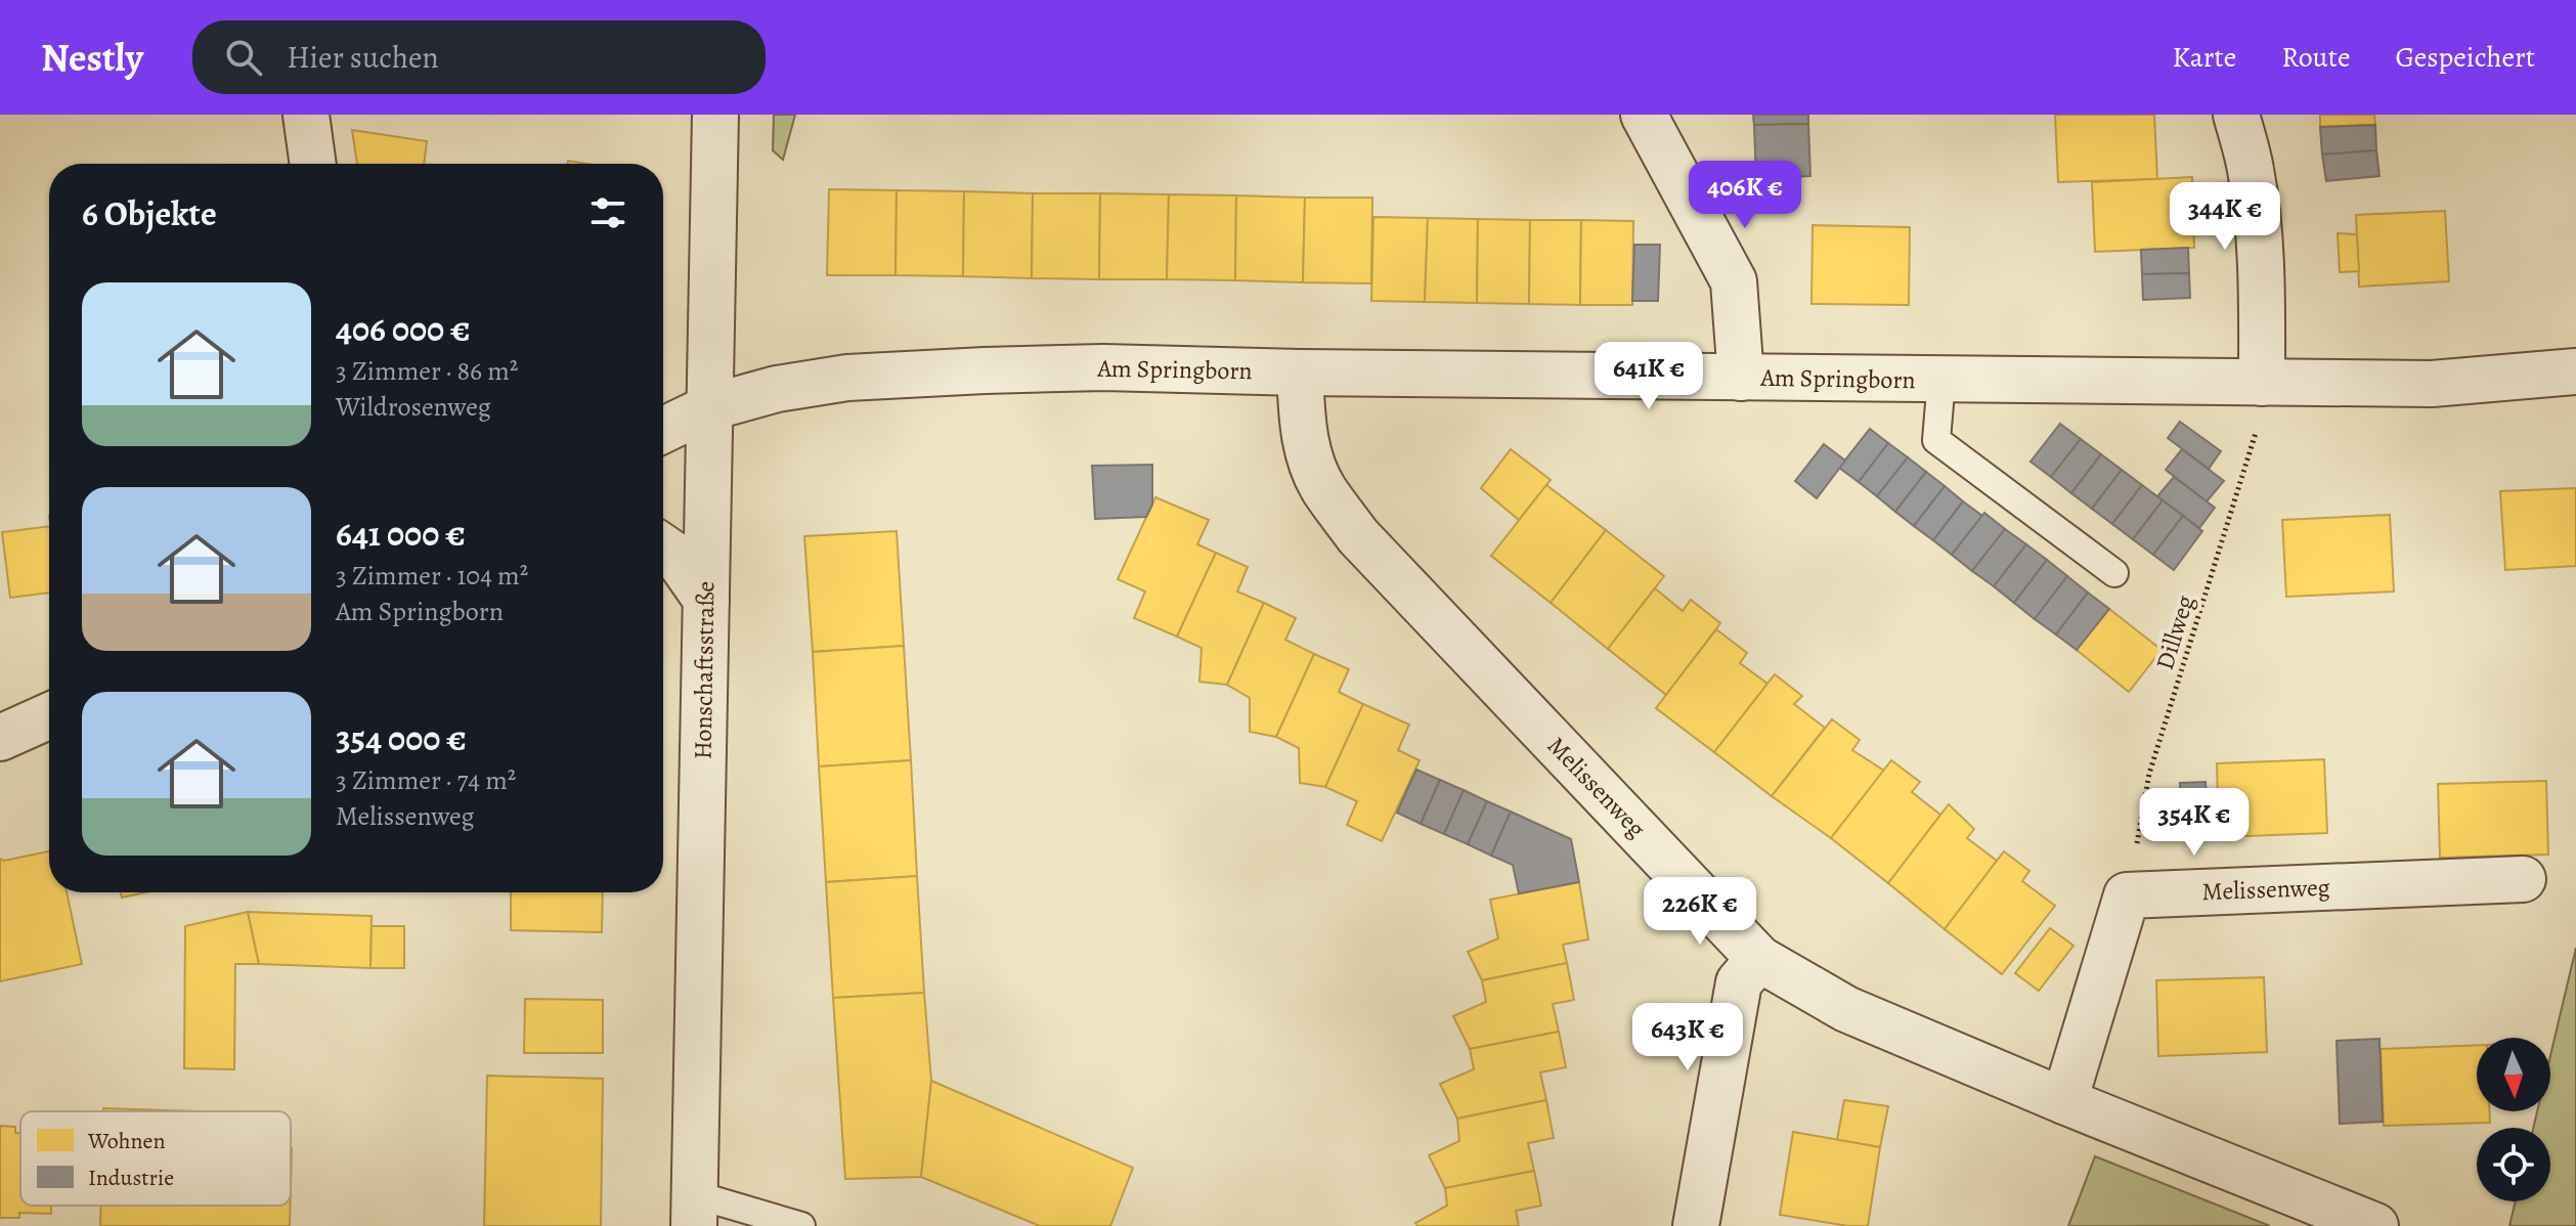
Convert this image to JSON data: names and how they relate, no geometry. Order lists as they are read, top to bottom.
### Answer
{
  "streets": {
    "street": ["Am Springborn", "Honschaftsstraße", "Melissenweg"],
    "path": ["Dillweg"]
  },
  "crossings": [
    ["Am Springborn", "Dillweg"],
    ["Am Springborn", "Honschaftsstraße"],
    ["Am Springborn", "Melissenweg"],
    ["Dillweg", "Melissenweg"]
  ],
  "legend": ["Wohnen", "Industrie"],
  "north": "bottom",
  "page": {
    "header": "Nestly",
    "search": "Hier suchen",
    "nav": ["Karte", "Route", "Gespeichert"],
    "price": [
      "406K €",
      "344K €",
      "641K €",
      "354K €",
      "226K €",
      "643K €"
    ],
    "heading": "6 Objekte",
    "list": [
      {
        "name": "406 000 €",
        "note": "3 Zimmer · 86 m² · Wildrosenweg"
      },
      {
        "name": "641 000 €",
        "note": "3 Zimmer · 104 m² · Am Springborn"
      },
      {
        "name": "354 000 €",
        "note": "3 Zimmer · 74 m² · Melissenweg"
      }
    ]
  }
}
